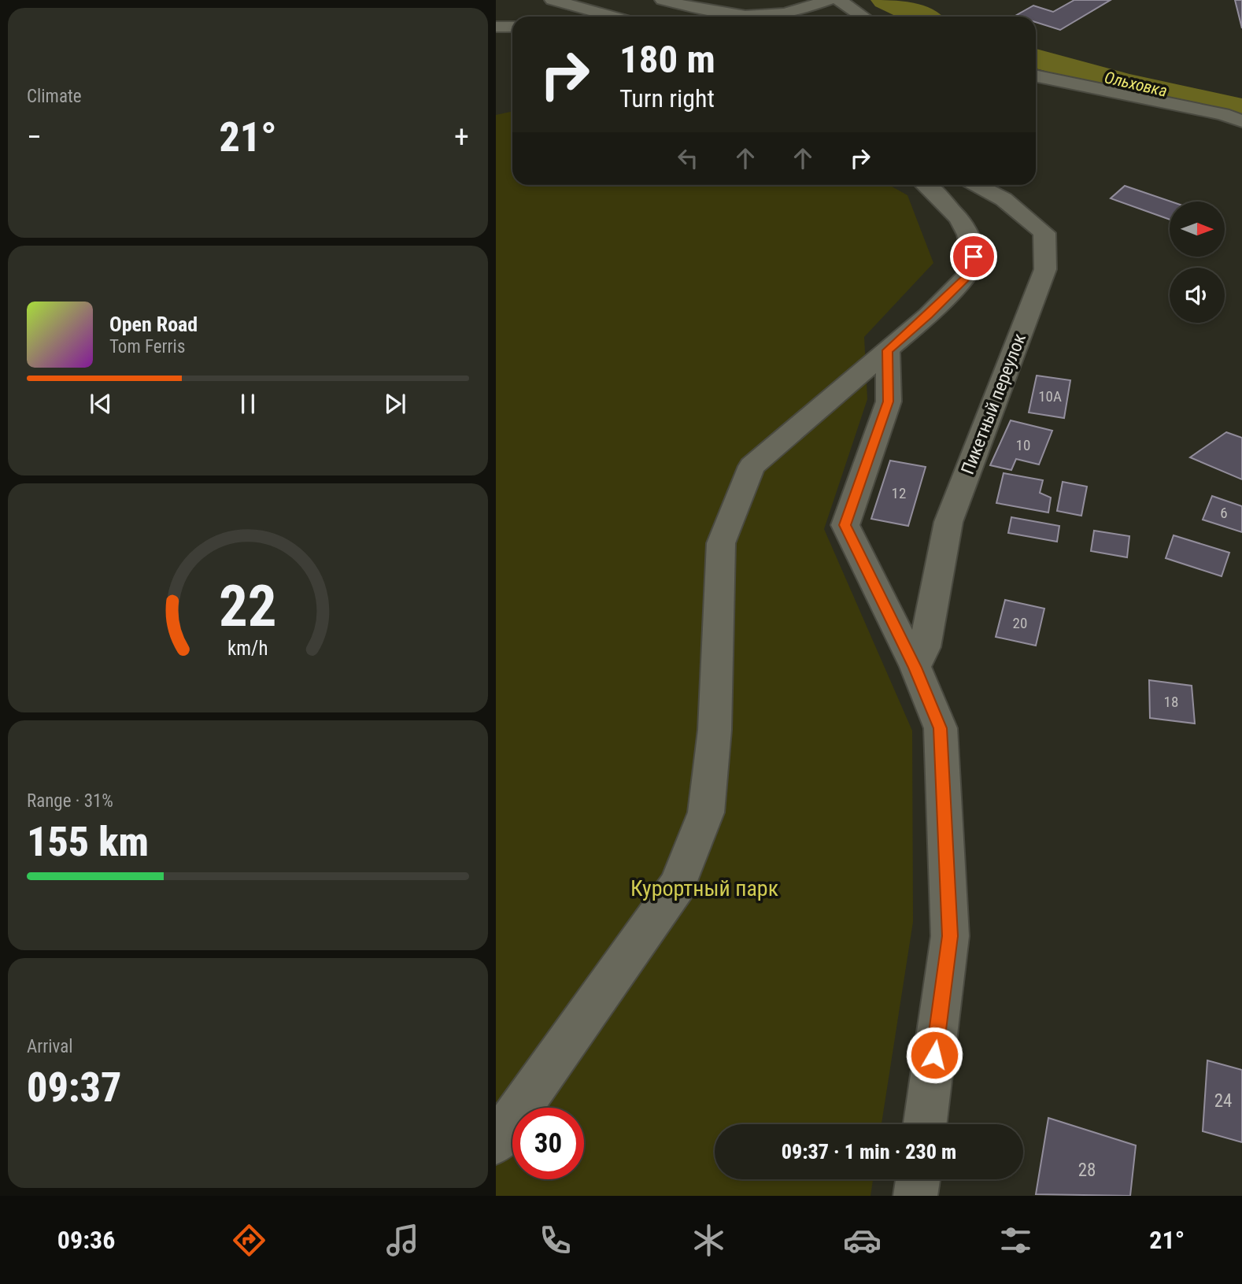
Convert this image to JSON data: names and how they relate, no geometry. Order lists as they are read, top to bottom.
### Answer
{
  "streets": {
    "street": ["Пикетный переулок"]
  },
  "water": ["Ольховка"],
  "parks": ["Курортный парк"],
  "house_numbers": [
    "10А",
    "10",
    "12",
    "6",
    "20",
    "18",
    "24",
    "28"
  ],
  "north": "right",
  "page": {
    "tile": [
      "Climate",
      ["Range · 31%", "155 km"],
      ["Arrival", "09:37"]
    ],
    "turn": ["180 m", "Turn right"],
    "heat": ["−", "21°", "+"],
    "song": ["Open Road", "Tom Ferris"],
    "limit": "30",
    "trip": "09:37 · 1 min · 230 m",
    "tabs": ["09:36", "21°"],
    "gauge": ["22", "km/h"]
  }
}
